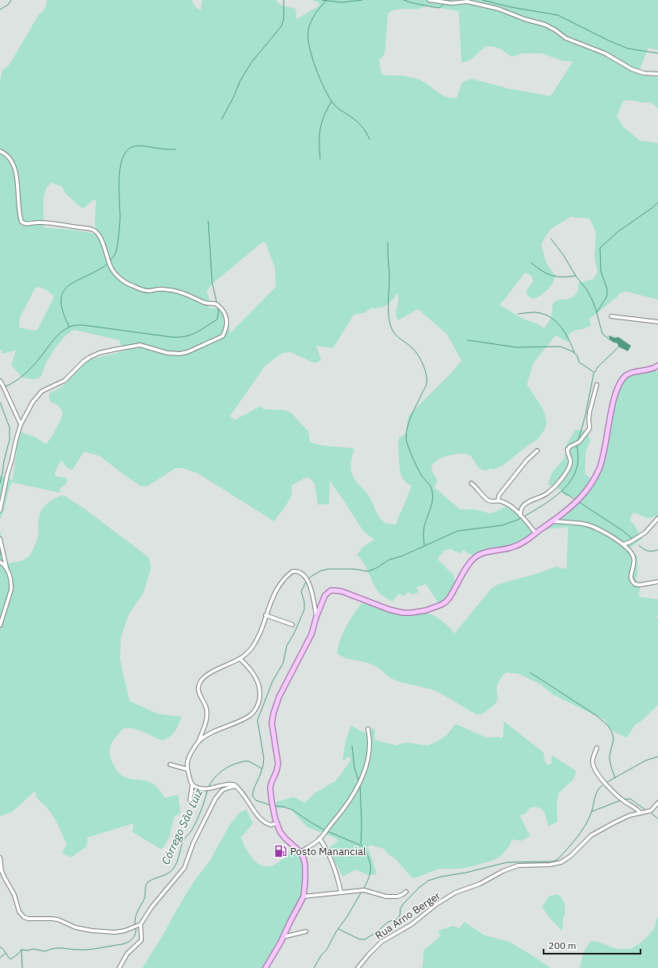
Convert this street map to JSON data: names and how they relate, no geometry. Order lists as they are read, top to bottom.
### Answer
{
  "streets": {
    "street": ["Rua Arno Berger"]
  },
  "water": ["Córrego São Luiz"],
  "places": {
    "fuel station": ["Posto Manancial"]
  },
  "scale_bar": "200 m"
}
